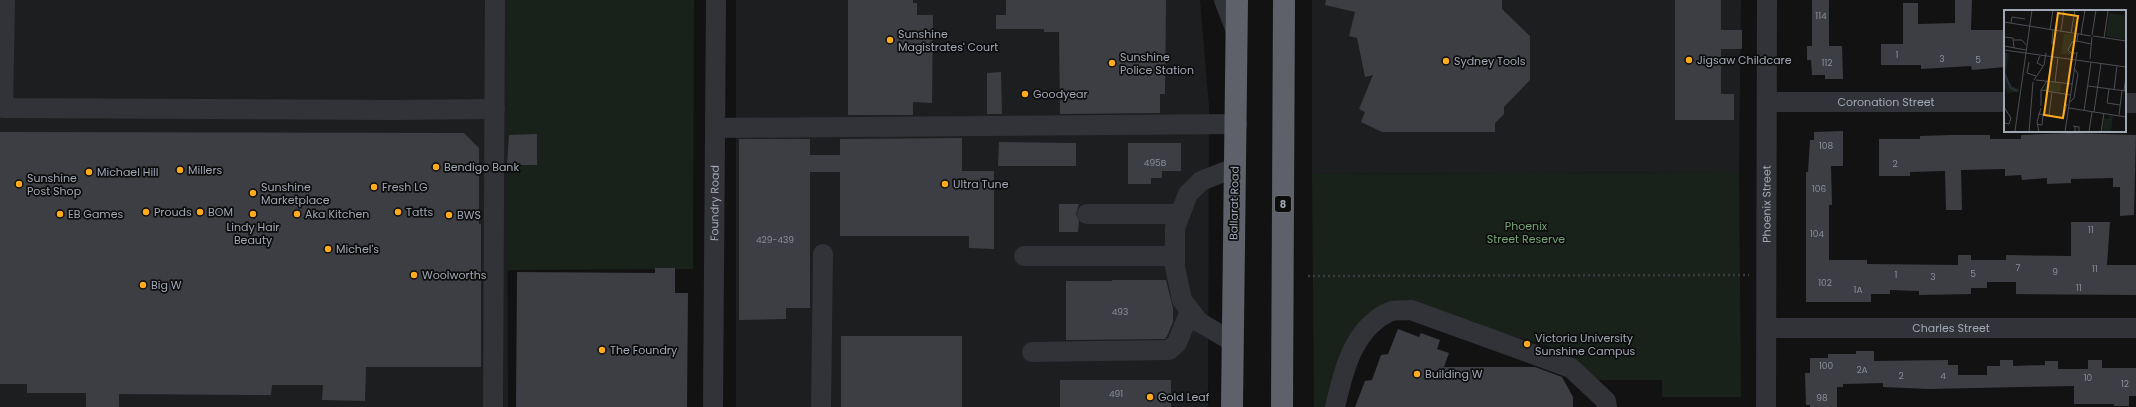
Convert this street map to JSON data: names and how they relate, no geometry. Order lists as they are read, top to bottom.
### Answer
{
  "streets": {
    "highway": ["Ballarat Road", "8"],
    "street": [
      "Coronation Street",
      "Foundry Road",
      "Phoenix Street",
      "Charles Street"
    ]
  },
  "crossings": [
    ["Coronation Street", "Phoenix Street"],
    ["Phoenix Street", "Charles Street"]
  ],
  "parks": ["Phoenix Street Reserve"],
  "places": [
    "Sunshine Magistrates' Court",
    "Jigsaw Childcare",
    "Sydney Tools",
    "Sunshine Police Station",
    "Goodyear",
    "Bendigo Bank",
    "Millers",
    "Michael Hill",
    "Sunshine Post Shop",
    "Ultra Tune",
    "Fresh LG",
    "Sunshine Marketplace",
    "Prouds",
    "BOM",
    "Tatts",
    "EB Games",
    "Lindy Hair Beauty",
    "Aka Kitchen",
    "BWS",
    "Michel's",
    "Woolworths",
    "Big W",
    "Victoria University Sunshine Campus",
    "The Foundry",
    "Building W",
    "Gold Leaf"
  ],
  "house_numbers": [
    "114",
    "1",
    "3",
    "5",
    "112",
    "108",
    "495B",
    "2",
    "106",
    "11",
    "104",
    "429-439",
    "7",
    "11",
    "9",
    "5",
    "1",
    "3",
    "102",
    "11",
    "1A",
    "493",
    "100",
    "2A",
    "2",
    "4",
    "10",
    "12",
    "491",
    "98"
  ]
}
